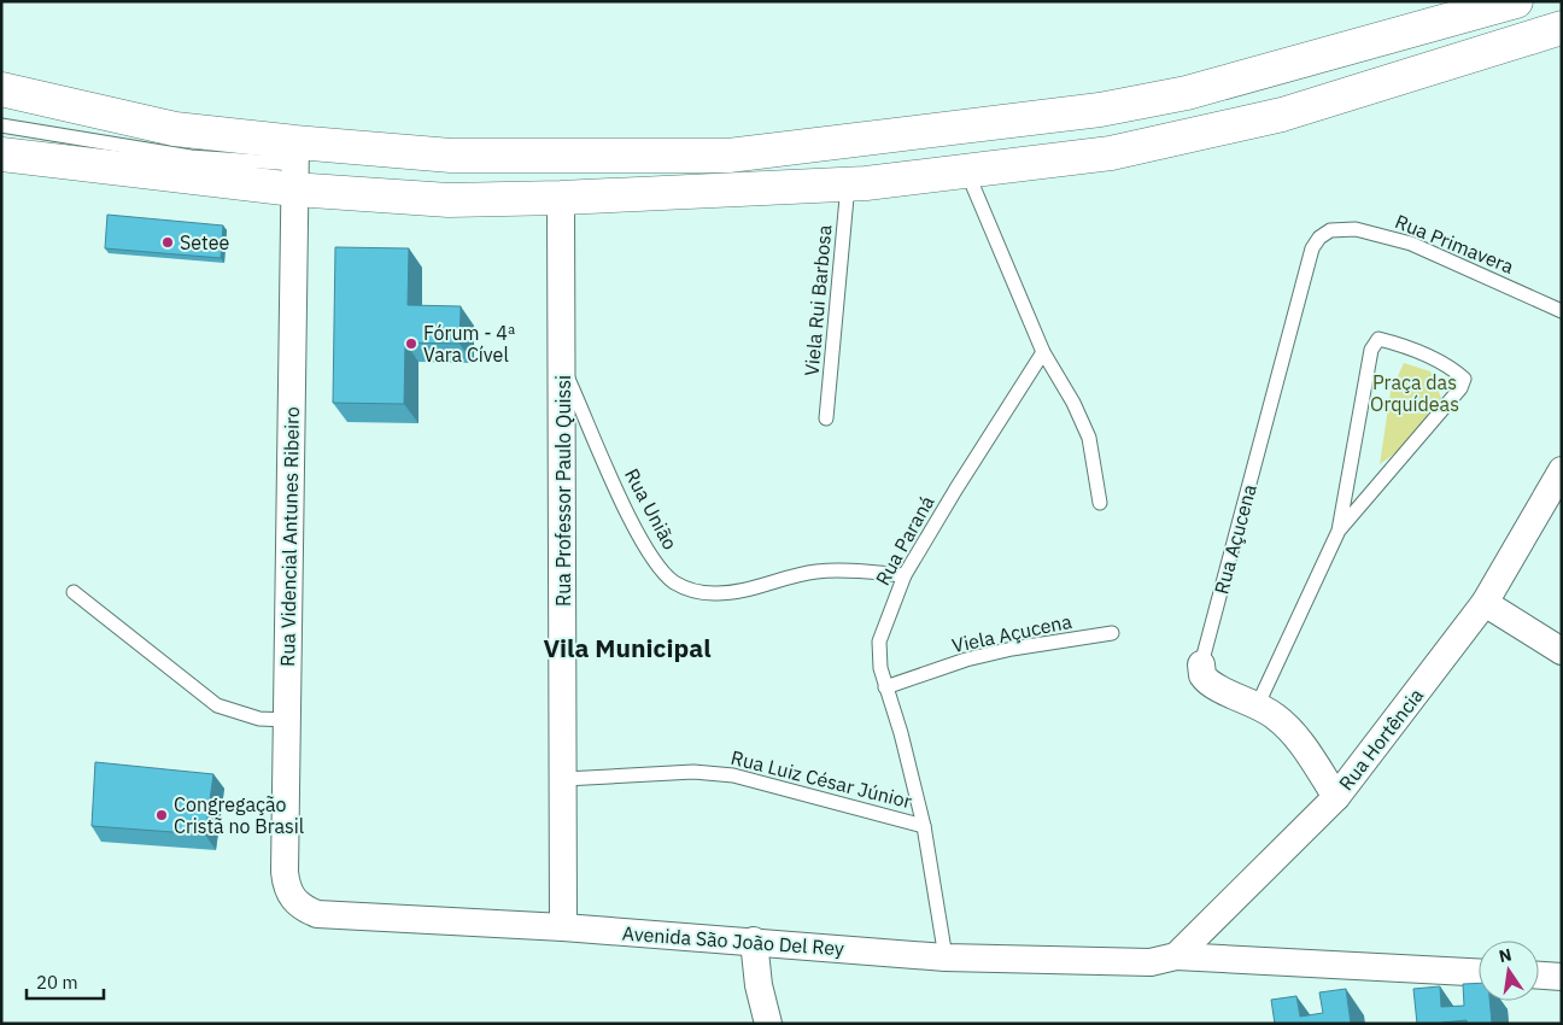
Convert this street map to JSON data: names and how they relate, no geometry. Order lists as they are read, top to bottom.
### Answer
{
  "streets": {
    "street": [
      "Rua Professor Paulo Quissi",
      "Rua Videncial Antunes Ribeiro",
      "Rua Açucena",
      "Rua Hortência",
      "Avenida São João Del Rey"
    ],
    "lane": [
      "Rua Primavera",
      "Viela Rui Barbosa",
      "Rua União",
      "Rua Paraná",
      "Viela Açucena",
      "Rua Luiz César Júnior"
    ]
  },
  "crossings": [
    ["Rua Primavera", "Rua Açucena"],
    ["Rua Professor Paulo Quissi", "Rua União"],
    ["Rua Professor Paulo Quissi", "Rua Luiz César Júnior"],
    ["Rua Professor Paulo Quissi", "Avenida São João Del Rey"],
    ["Rua União", "Rua Paraná"],
    ["Rua Videncial Antunes Ribeiro", "Avenida São João Del Rey"],
    ["Rua Açucena", "Rua Hortência"],
    ["Rua Paraná", "Viela Açucena"],
    ["Rua Paraná", "Rua Luiz César Júnior"],
    ["Rua Paraná", "Avenida São João Del Rey"],
    ["Rua Hortência", "Avenida São João Del Rey"]
  ],
  "districts": ["Vila Municipal"],
  "parks": ["Praça das Orquídeas"],
  "places": ["Setee", "Fórum - 4ª Vara Cível", "Congregação Cristã no Brasil"],
  "scale_bar": "20 m",
  "north": "top"
}
